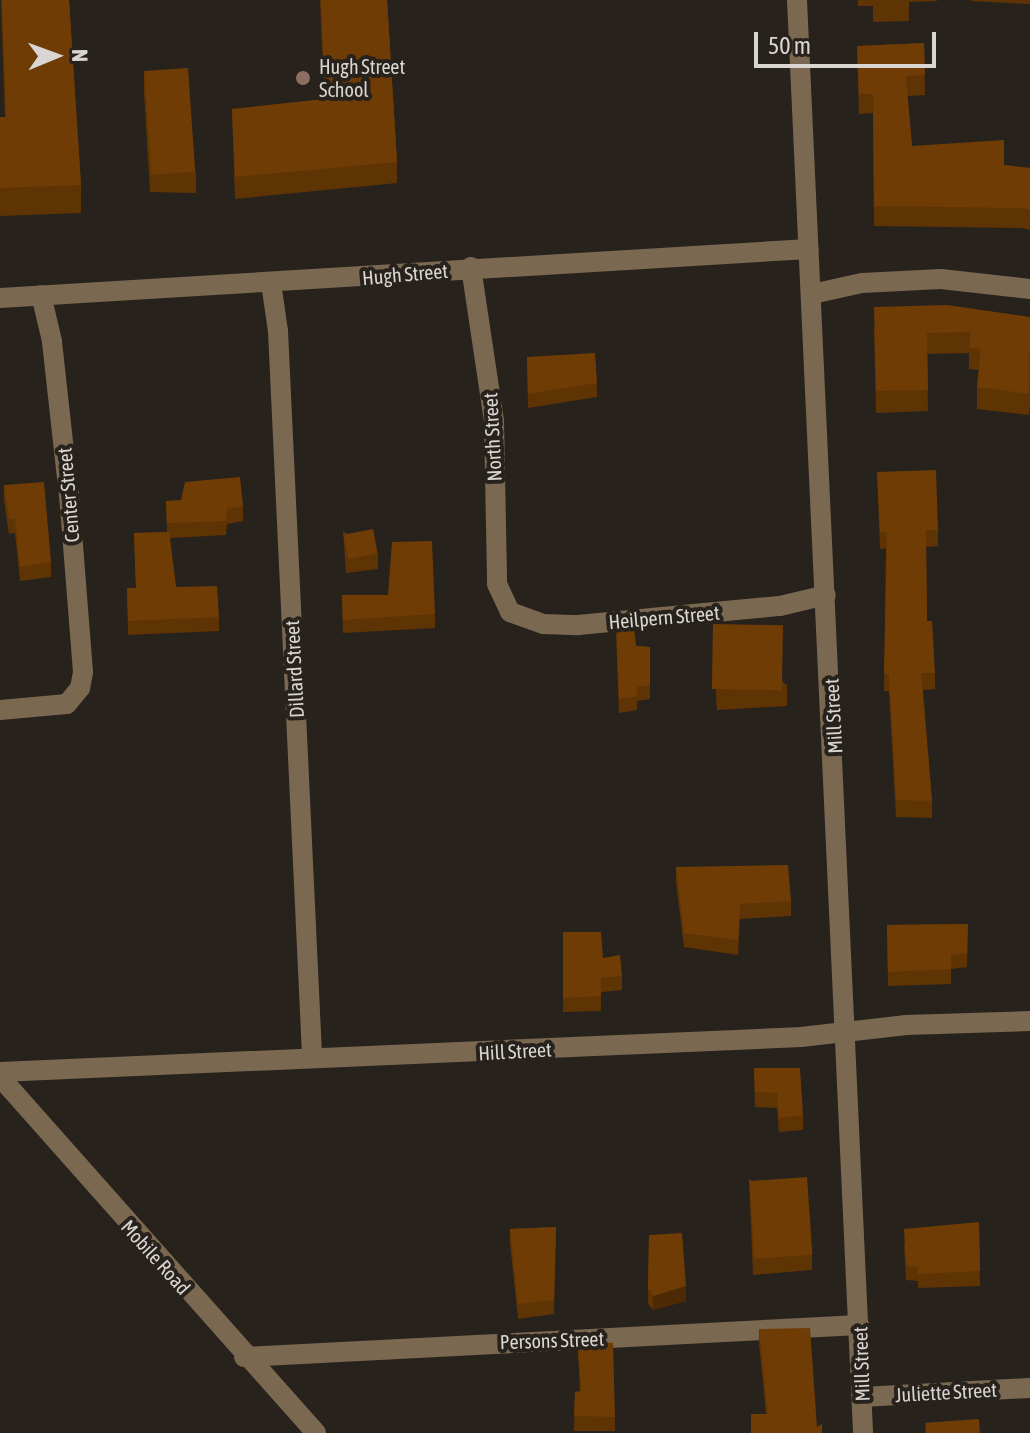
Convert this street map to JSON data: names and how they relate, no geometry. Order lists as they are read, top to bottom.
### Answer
{
  "streets": {
    "street": [
      "Hugh Street",
      "North Street",
      "Center Street",
      "Heilpern Street",
      "Dillard Street",
      "Mill Street",
      "Hill Street",
      "Mobile Road",
      "Persons Street",
      "Juliette Street"
    ]
  },
  "crossings": [
    ["Hugh Street", "North Street"],
    ["Hugh Street", "Center Street"],
    ["Hugh Street", "Dillard Street"],
    ["Hugh Street", "Mill Street"],
    ["North Street", "Heilpern Street"],
    ["Heilpern Street", "Mill Street"],
    ["Dillard Street", "Hill Street"],
    ["Mill Street", "Hill Street"],
    ["Mill Street", "Persons Street"],
    ["Mill Street", "Juliette Street"],
    ["Hill Street", "Mobile Road"],
    ["Mobile Road", "Persons Street"]
  ],
  "places": ["Hugh Street School"],
  "scale_bar": "50 m",
  "north": "right"
}
